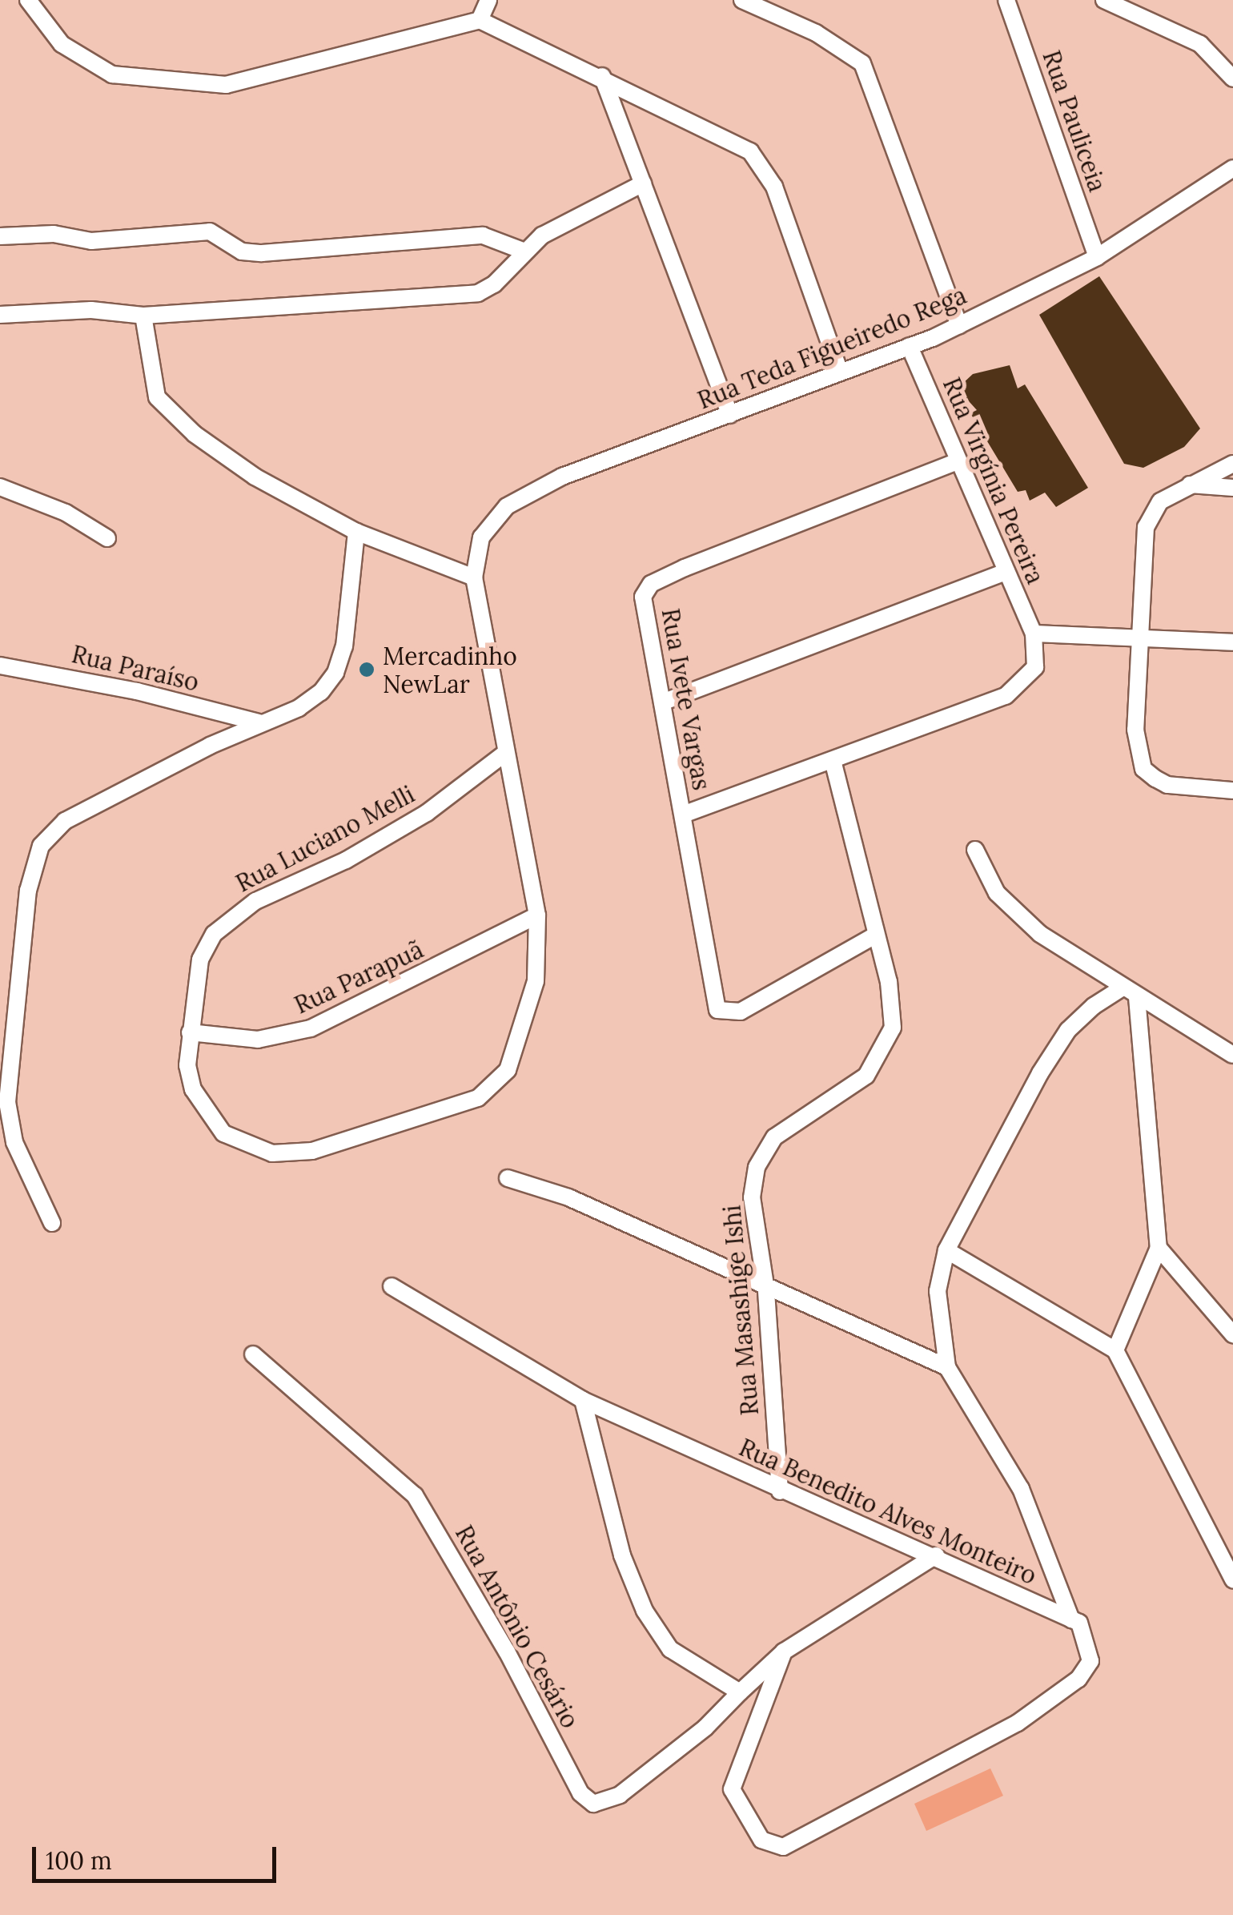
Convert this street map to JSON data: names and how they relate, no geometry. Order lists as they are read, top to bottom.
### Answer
{
  "streets": {
    "street": [
      "Rua Pauliceia",
      "Rua Teda Figueiredo Rega",
      "Rua Virgínia Pereira",
      "Rua Paraíso",
      "Rua Ivete Vargas",
      "Rua Luciano Melli",
      "Rua Parapuã",
      "Rua Masashige Ishi",
      "Rua Benedito Alves Monteiro",
      "Rua Antônio Cesário"
    ]
  },
  "crossings": [
    ["Rua Pauliceia", "Rua Teda Figueiredo Rega"],
    ["Rua Teda Figueiredo Rega", "Rua Virgínia Pereira"],
    ["Rua Teda Figueiredo Rega", "Rua Luciano Melli"],
    ["Rua Teda Figueiredo Rega", "Rua Parapuã"],
    ["Rua Virgínia Pereira", "Rua Ivete Vargas"],
    ["Rua Ivete Vargas", "Rua Masashige Ishi"],
    ["Rua Luciano Melli", "Rua Parapuã"],
    ["Rua Masashige Ishi", "Rua Benedito Alves Monteiro"]
  ],
  "places": ["Mercadinho NewLar"],
  "scale_bar": "100 m"
}
